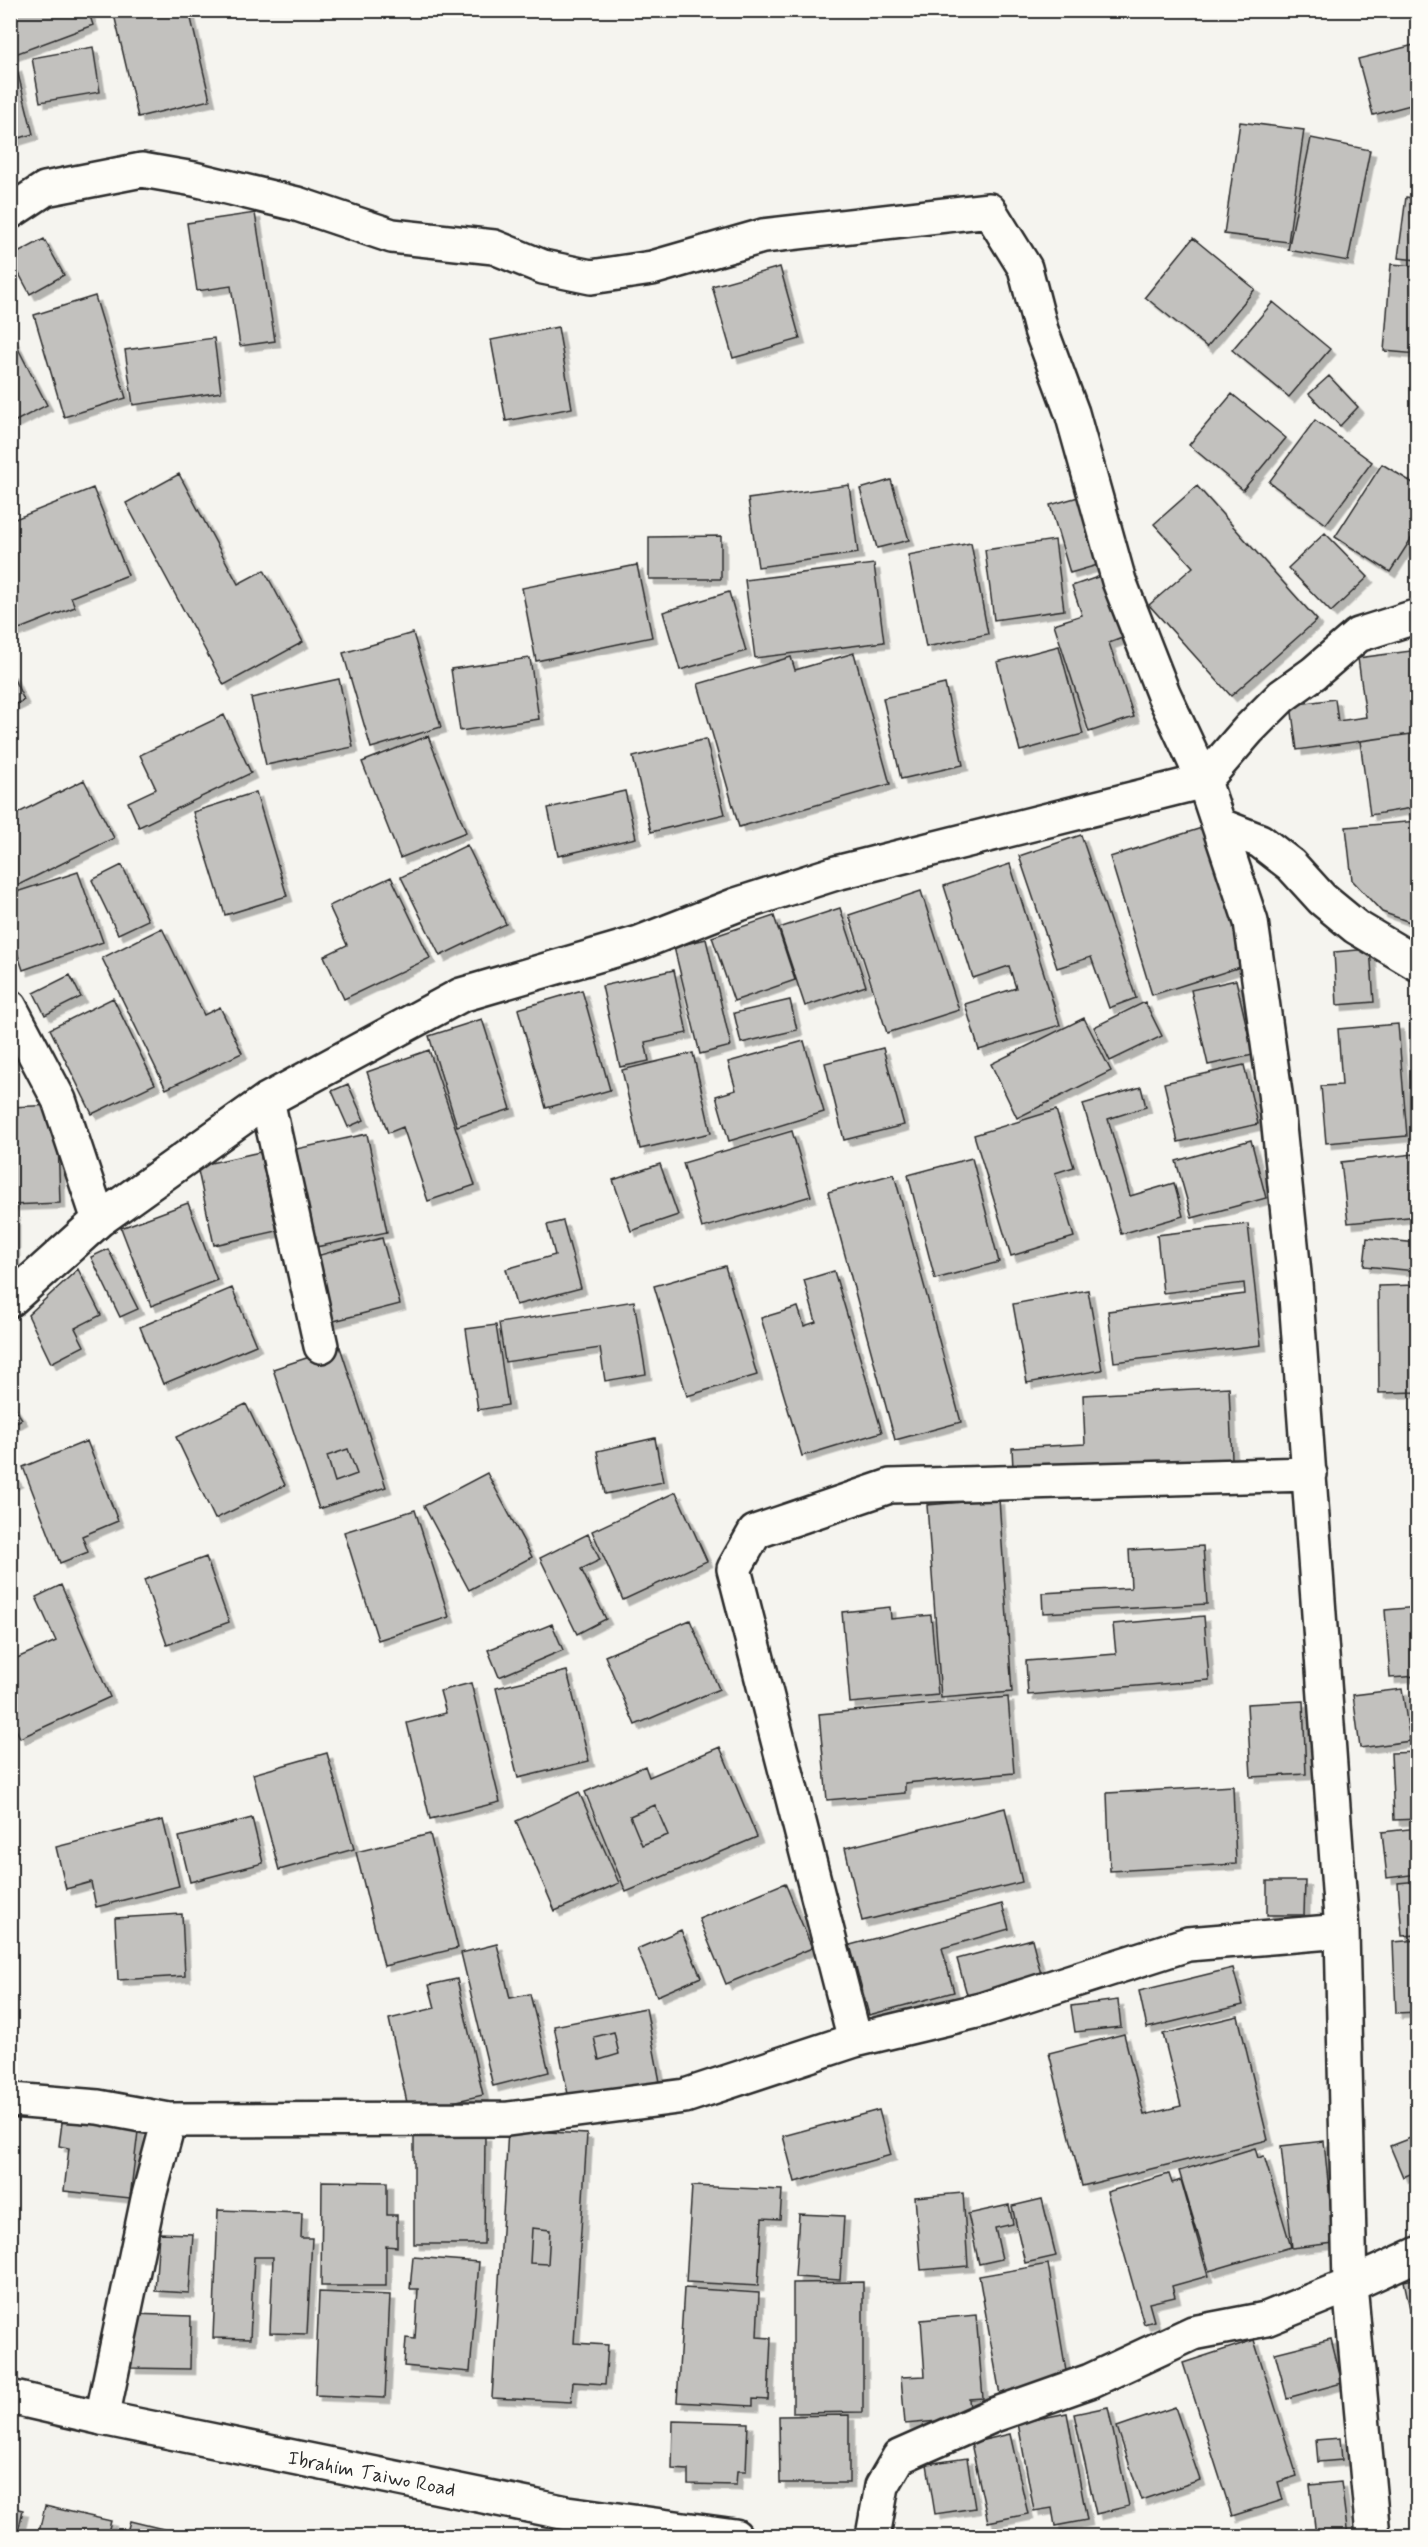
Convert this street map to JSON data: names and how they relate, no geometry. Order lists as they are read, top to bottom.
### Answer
{
  "streets": {
    "street": ["Ibrahim Taiwo Road"]
  }
}
